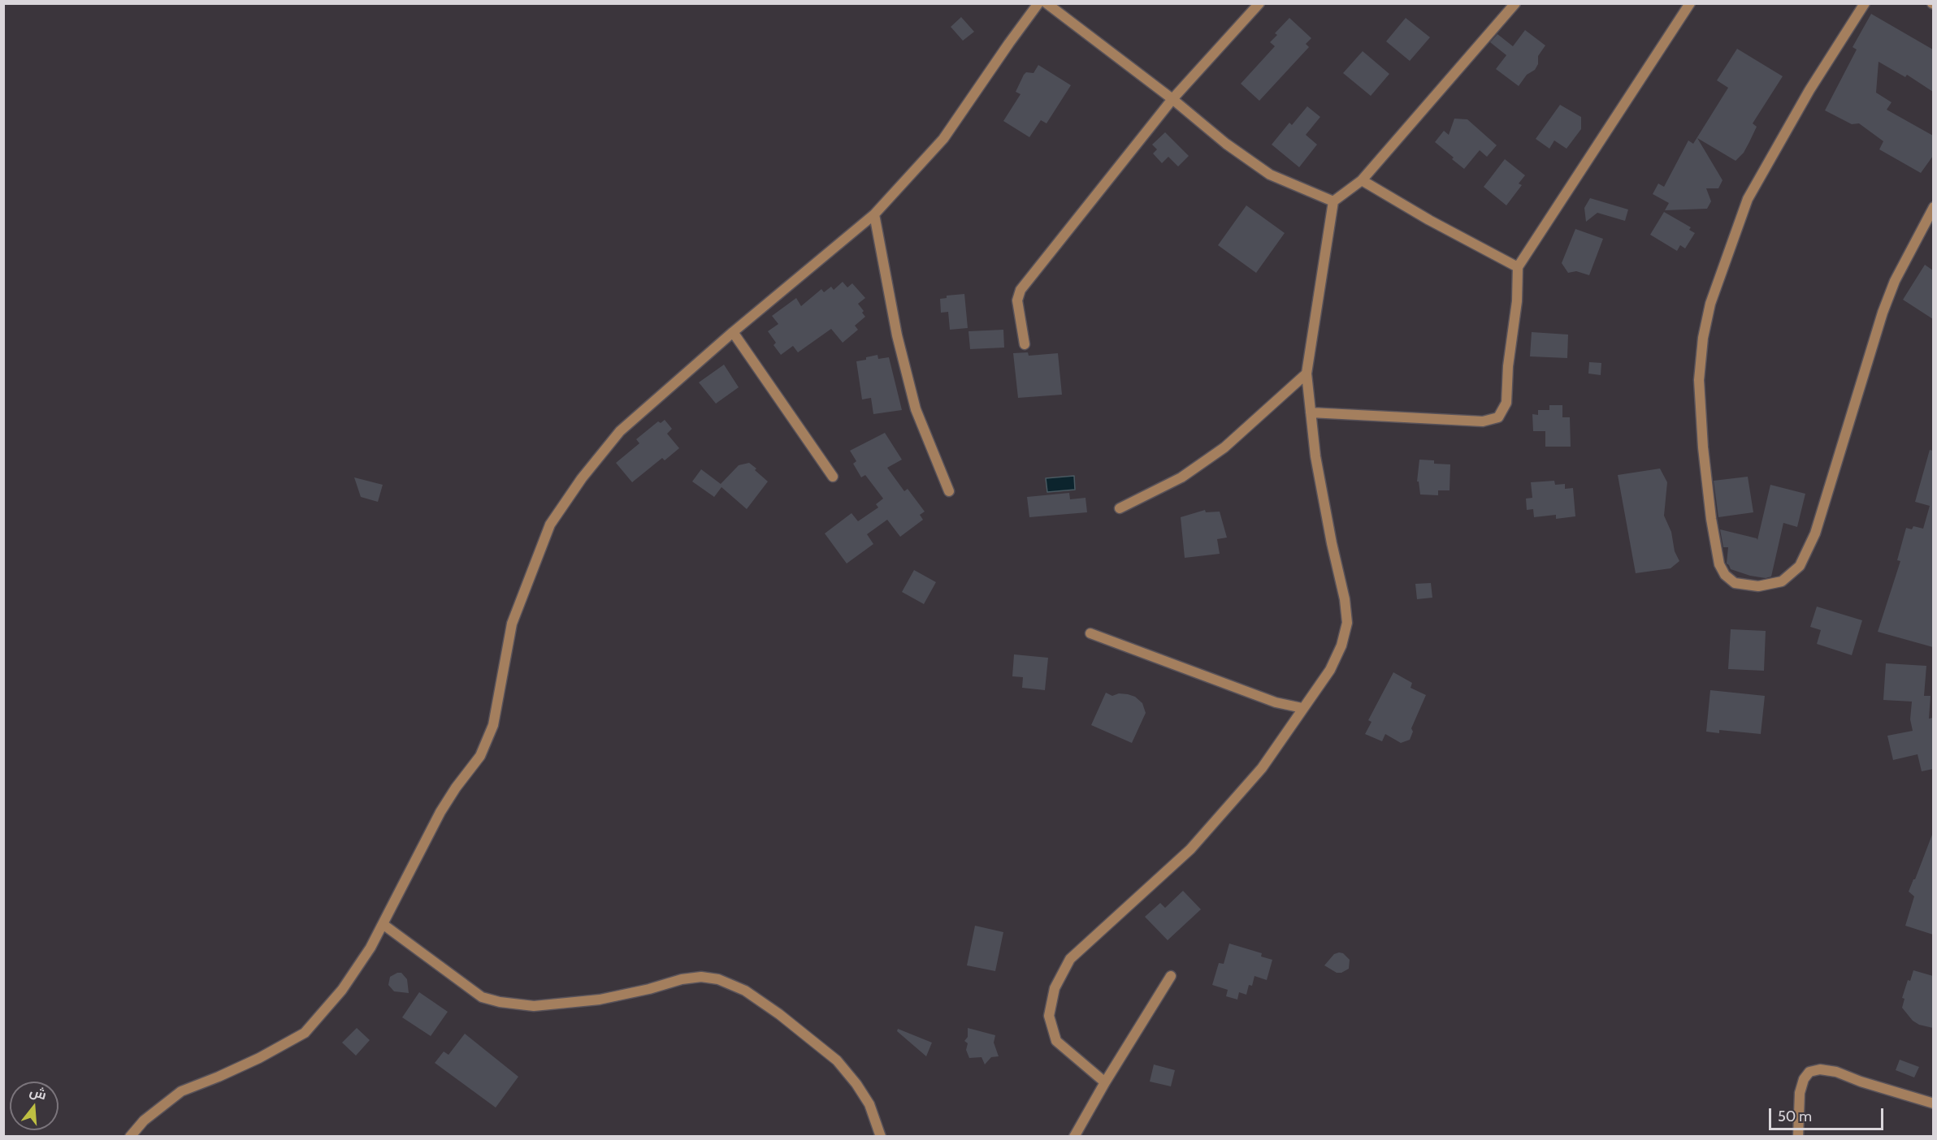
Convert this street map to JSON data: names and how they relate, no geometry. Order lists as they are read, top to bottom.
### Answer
{
  "scale_bar": "50 m",
  "north": "top"
}
